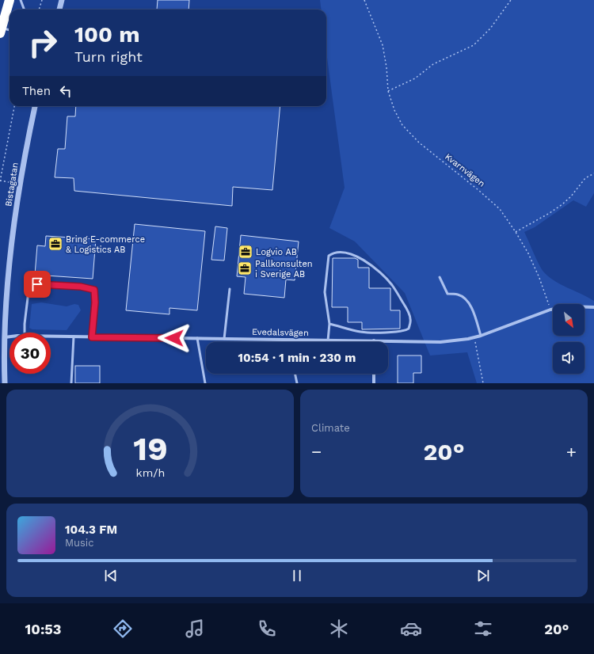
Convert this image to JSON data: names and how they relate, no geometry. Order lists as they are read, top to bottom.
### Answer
{
  "streets": {
    "street": ["Bistagatan", "Evedalsvägen"],
    "path": ["Kvarnvägen"]
  },
  "crossings": [
    ["Kvarnvägen", "Evedalsvägen"],
    ["Bistagatan", "Evedalsvägen"]
  ],
  "places": {
    "office": ["Bring E-commerce & Logistics AB", "Logvio AB", "Pallkonsulten i Sverige AB"]
  },
  "north": "bottom right",
  "page": {
    "turn": ["100 m", "Turn right"],
    "then": "Then",
    "limit": "30",
    "trip": "10:54 · 1 min · 230 m",
    "tile": "Climate",
    "heat": ["−", "20°", "+"],
    "song": ["104.3 FM", "Music"],
    "tabs": ["10:53", "20°"],
    "gauge": ["19", "km/h"]
  }
}
